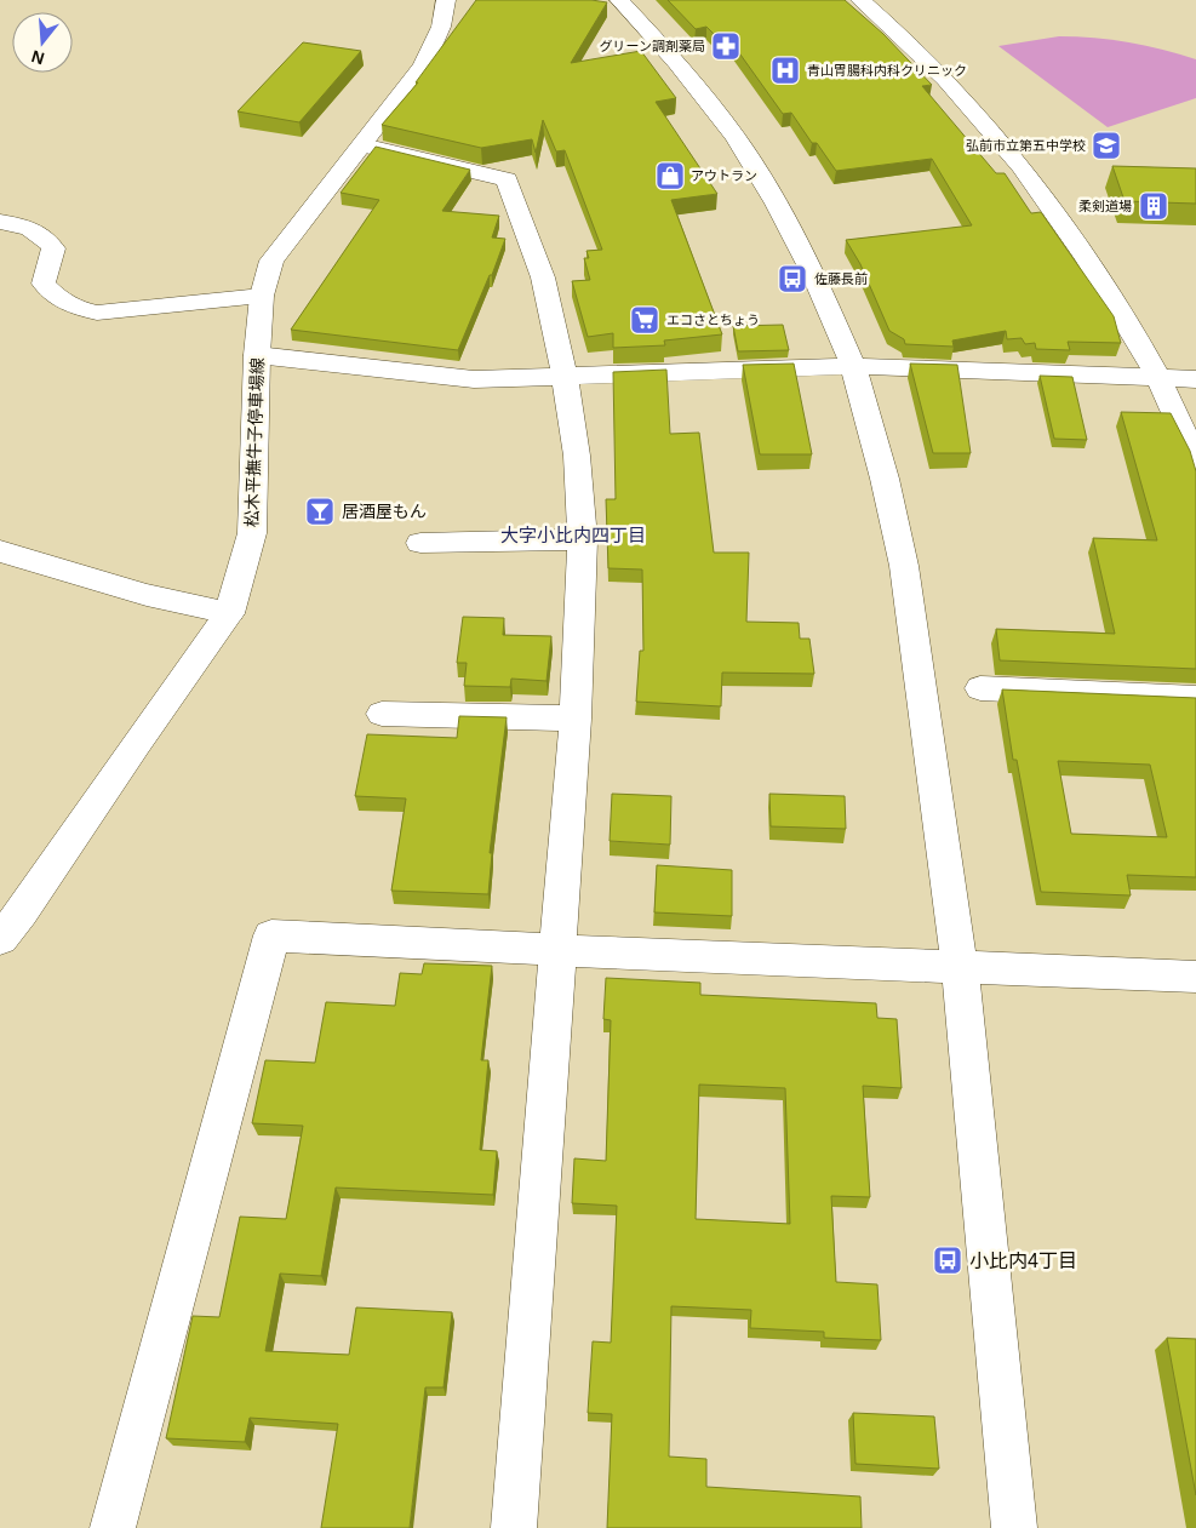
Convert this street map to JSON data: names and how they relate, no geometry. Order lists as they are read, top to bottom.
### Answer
{
  "streets": {
    "street": ["松木平撫牛子停車場線"]
  },
  "districts": ["大字小比内四丁目"],
  "places": {
    "pharmacy": ["グリーン調剤薬局"],
    "hospital": ["青山胃腸科内科クリニック"],
    "school or university": ["弘前市立第五中学校"],
    "shop": ["アウトラン"],
    "building": ["柔剣道場"],
    "bus stop": ["佐藤長前", "小比内4丁目"],
    "supermarket": ["エコさとちょう"],
    "bar": ["居酒屋もん"]
  },
  "north": "bottom"
}
